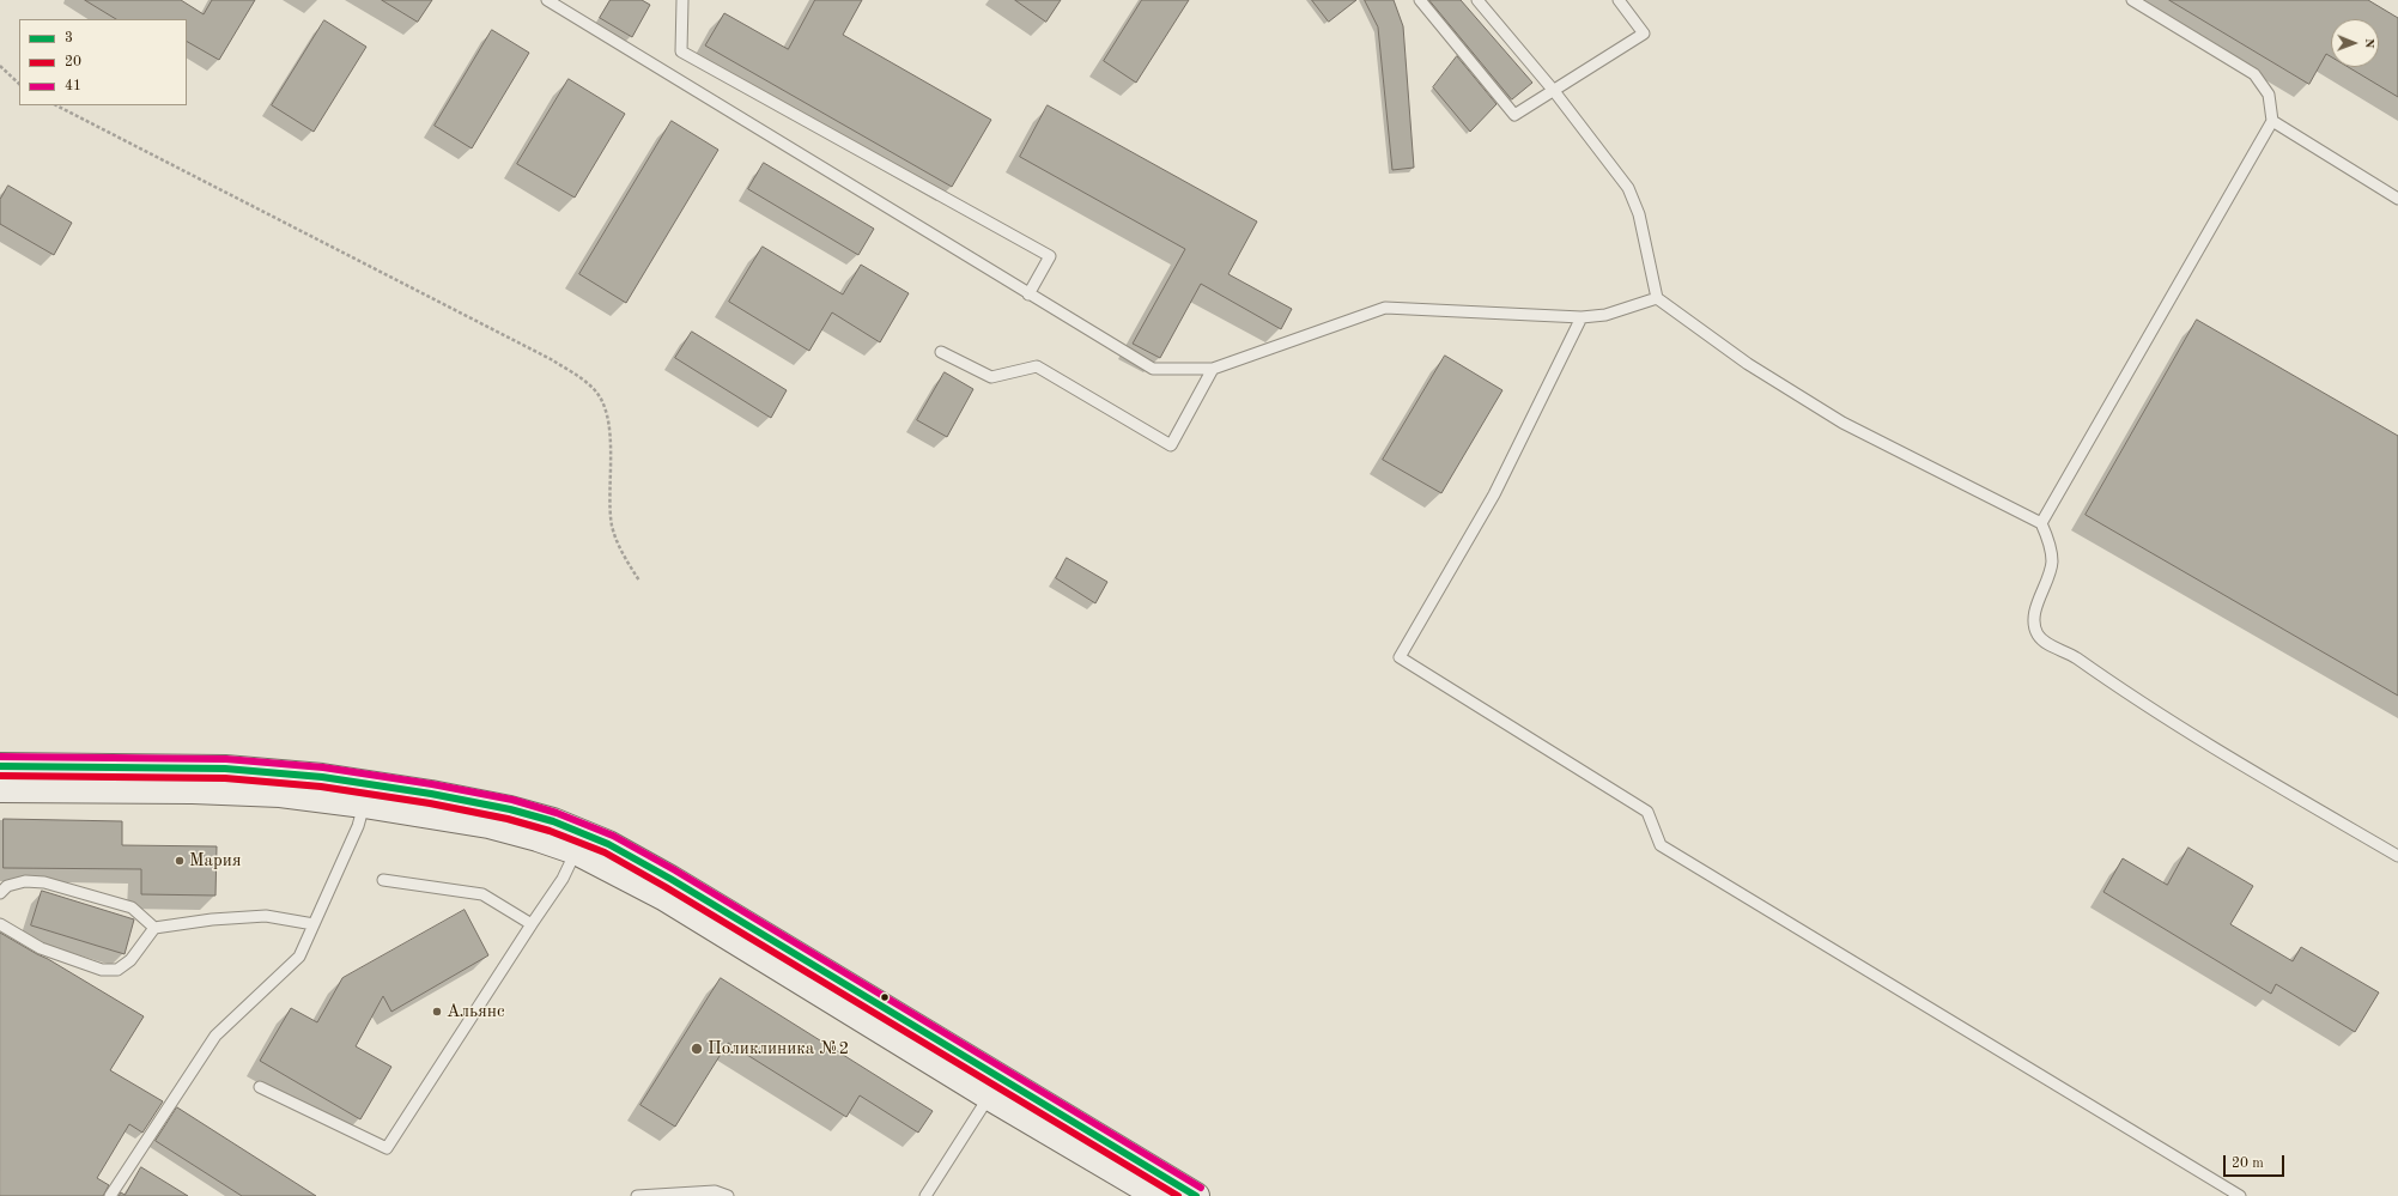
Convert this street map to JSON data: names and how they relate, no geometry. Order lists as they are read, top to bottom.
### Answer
{
  "places": ["Мария", "Альянс", "Поликлиника №2"],
  "lines": ["transit line 41", "transit line 3", "transit line 20"],
  "legend": ["3", "20", "41"],
  "scale_bar": "20 m",
  "north": "right"
}
